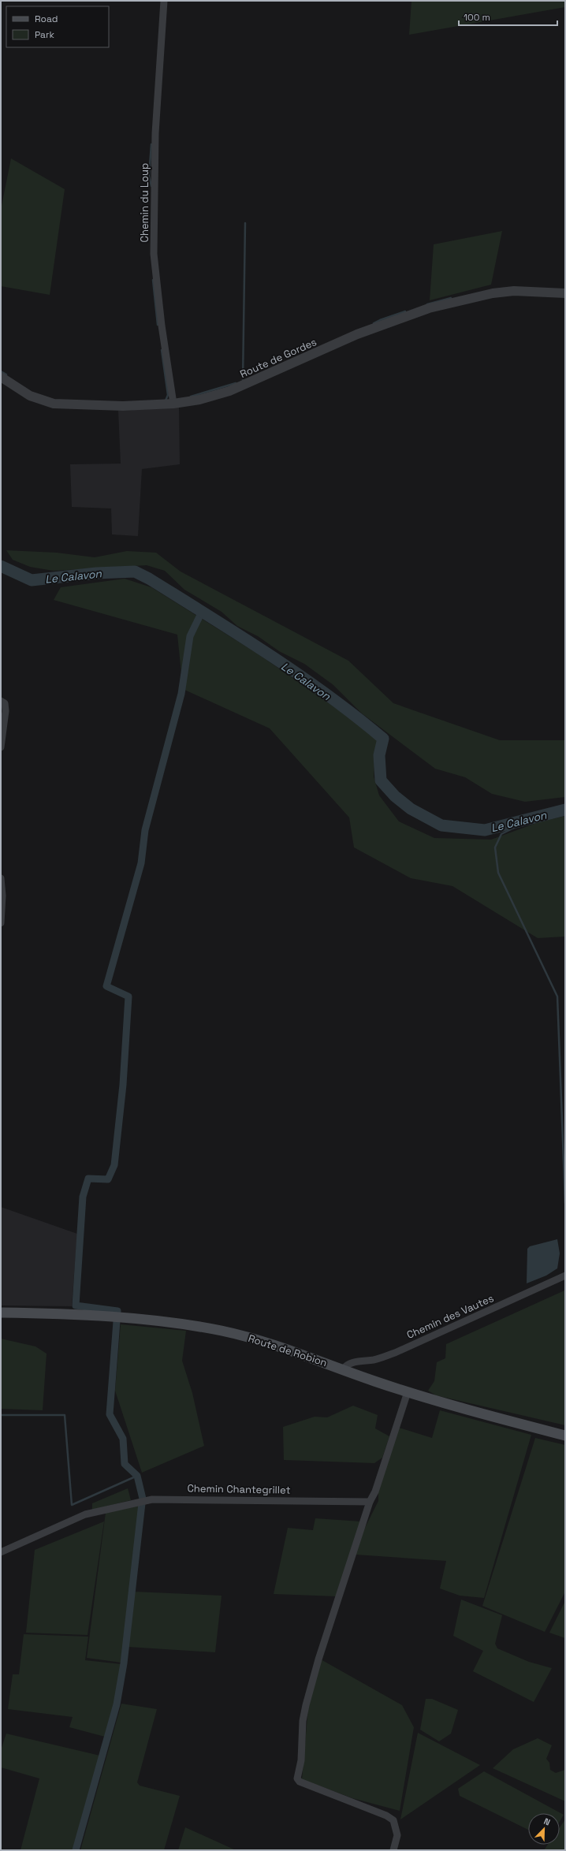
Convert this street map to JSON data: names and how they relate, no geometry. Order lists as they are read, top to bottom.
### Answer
{
  "streets": {
    "main road": ["Route de Robion"],
    "street": [
      "Chemin du Loup",
      "Route de Gordes",
      "Chemin des Vautes",
      "Chemin Chantegrillet"
    ]
  },
  "crossings": [
    ["Chemin du Loup", "Route de Gordes"],
    ["Chemin des Vautes", "Route de Robion"]
  ],
  "water": ["Le Calavon"],
  "legend": ["Road", "Park"],
  "scale_bar": "100 m",
  "north": "top right"
}
